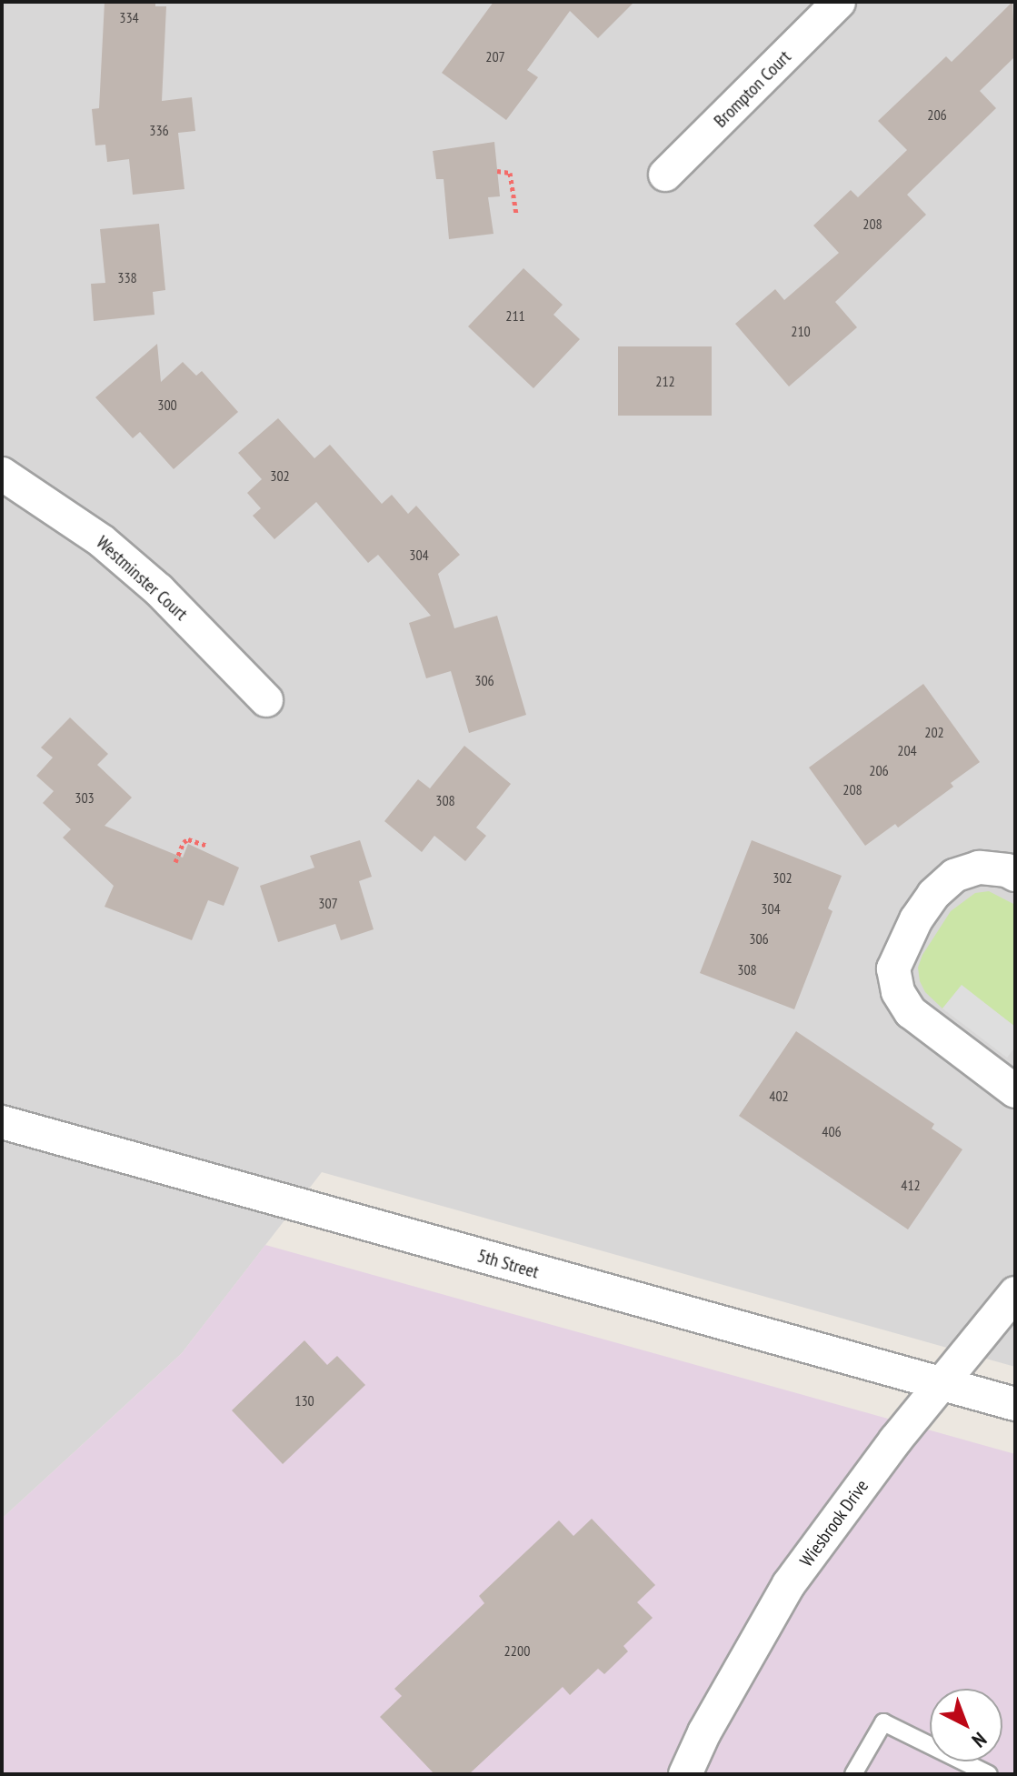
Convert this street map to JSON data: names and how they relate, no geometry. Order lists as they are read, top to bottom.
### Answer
{
  "streets": {
    "street": [
      "Brompton Court",
      "Westminster Court",
      "5th Street",
      "Wiesbrook Drive"
    ]
  },
  "crossings": [
    ["5th Street", "Wiesbrook Drive"]
  ],
  "house_numbers": [
    "334",
    "207",
    "206",
    "336",
    "208",
    "338",
    "211",
    "210",
    "212",
    "300",
    "302",
    "304",
    "306",
    "202",
    "204",
    "206",
    "208",
    "303",
    "308",
    "302",
    "307",
    "304",
    "306",
    "308",
    "402",
    "406",
    "412",
    "130",
    "2200"
  ],
  "north": "bottom right"
}
